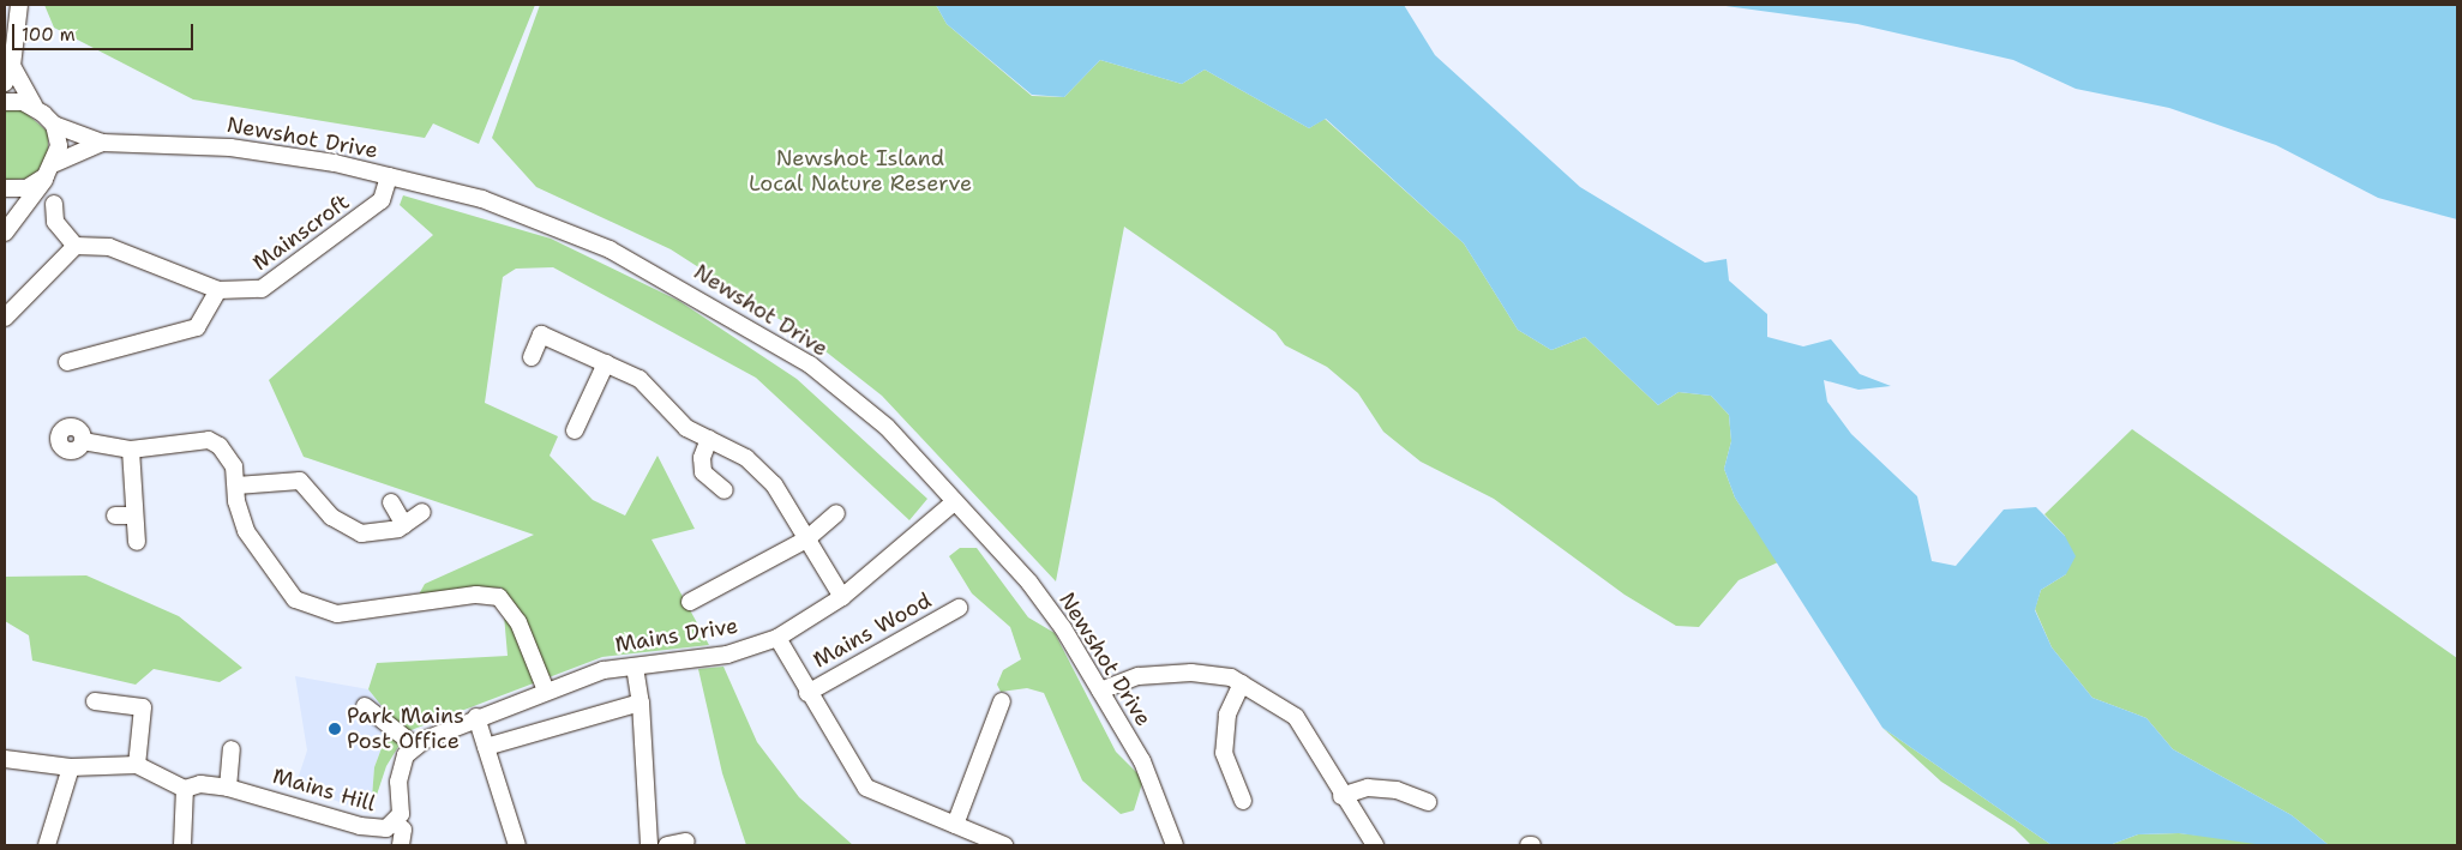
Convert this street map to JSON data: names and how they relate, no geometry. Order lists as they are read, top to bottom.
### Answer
{
  "streets": {
    "street": [
      "Newshot Drive",
      "Mainscroft",
      "Mains Wood",
      "Mains Drive",
      "Mains Hill"
    ]
  },
  "crossings": [
    ["Newshot Drive", "Mainscroft"],
    ["Newshot Drive", "Mains Drive"],
    ["Mains Wood", "Mains Drive"]
  ],
  "parks": ["Newshot Island Local Nature Reserve"],
  "places": ["Park Mains Post Office"],
  "scale_bar": "100 m"
}
